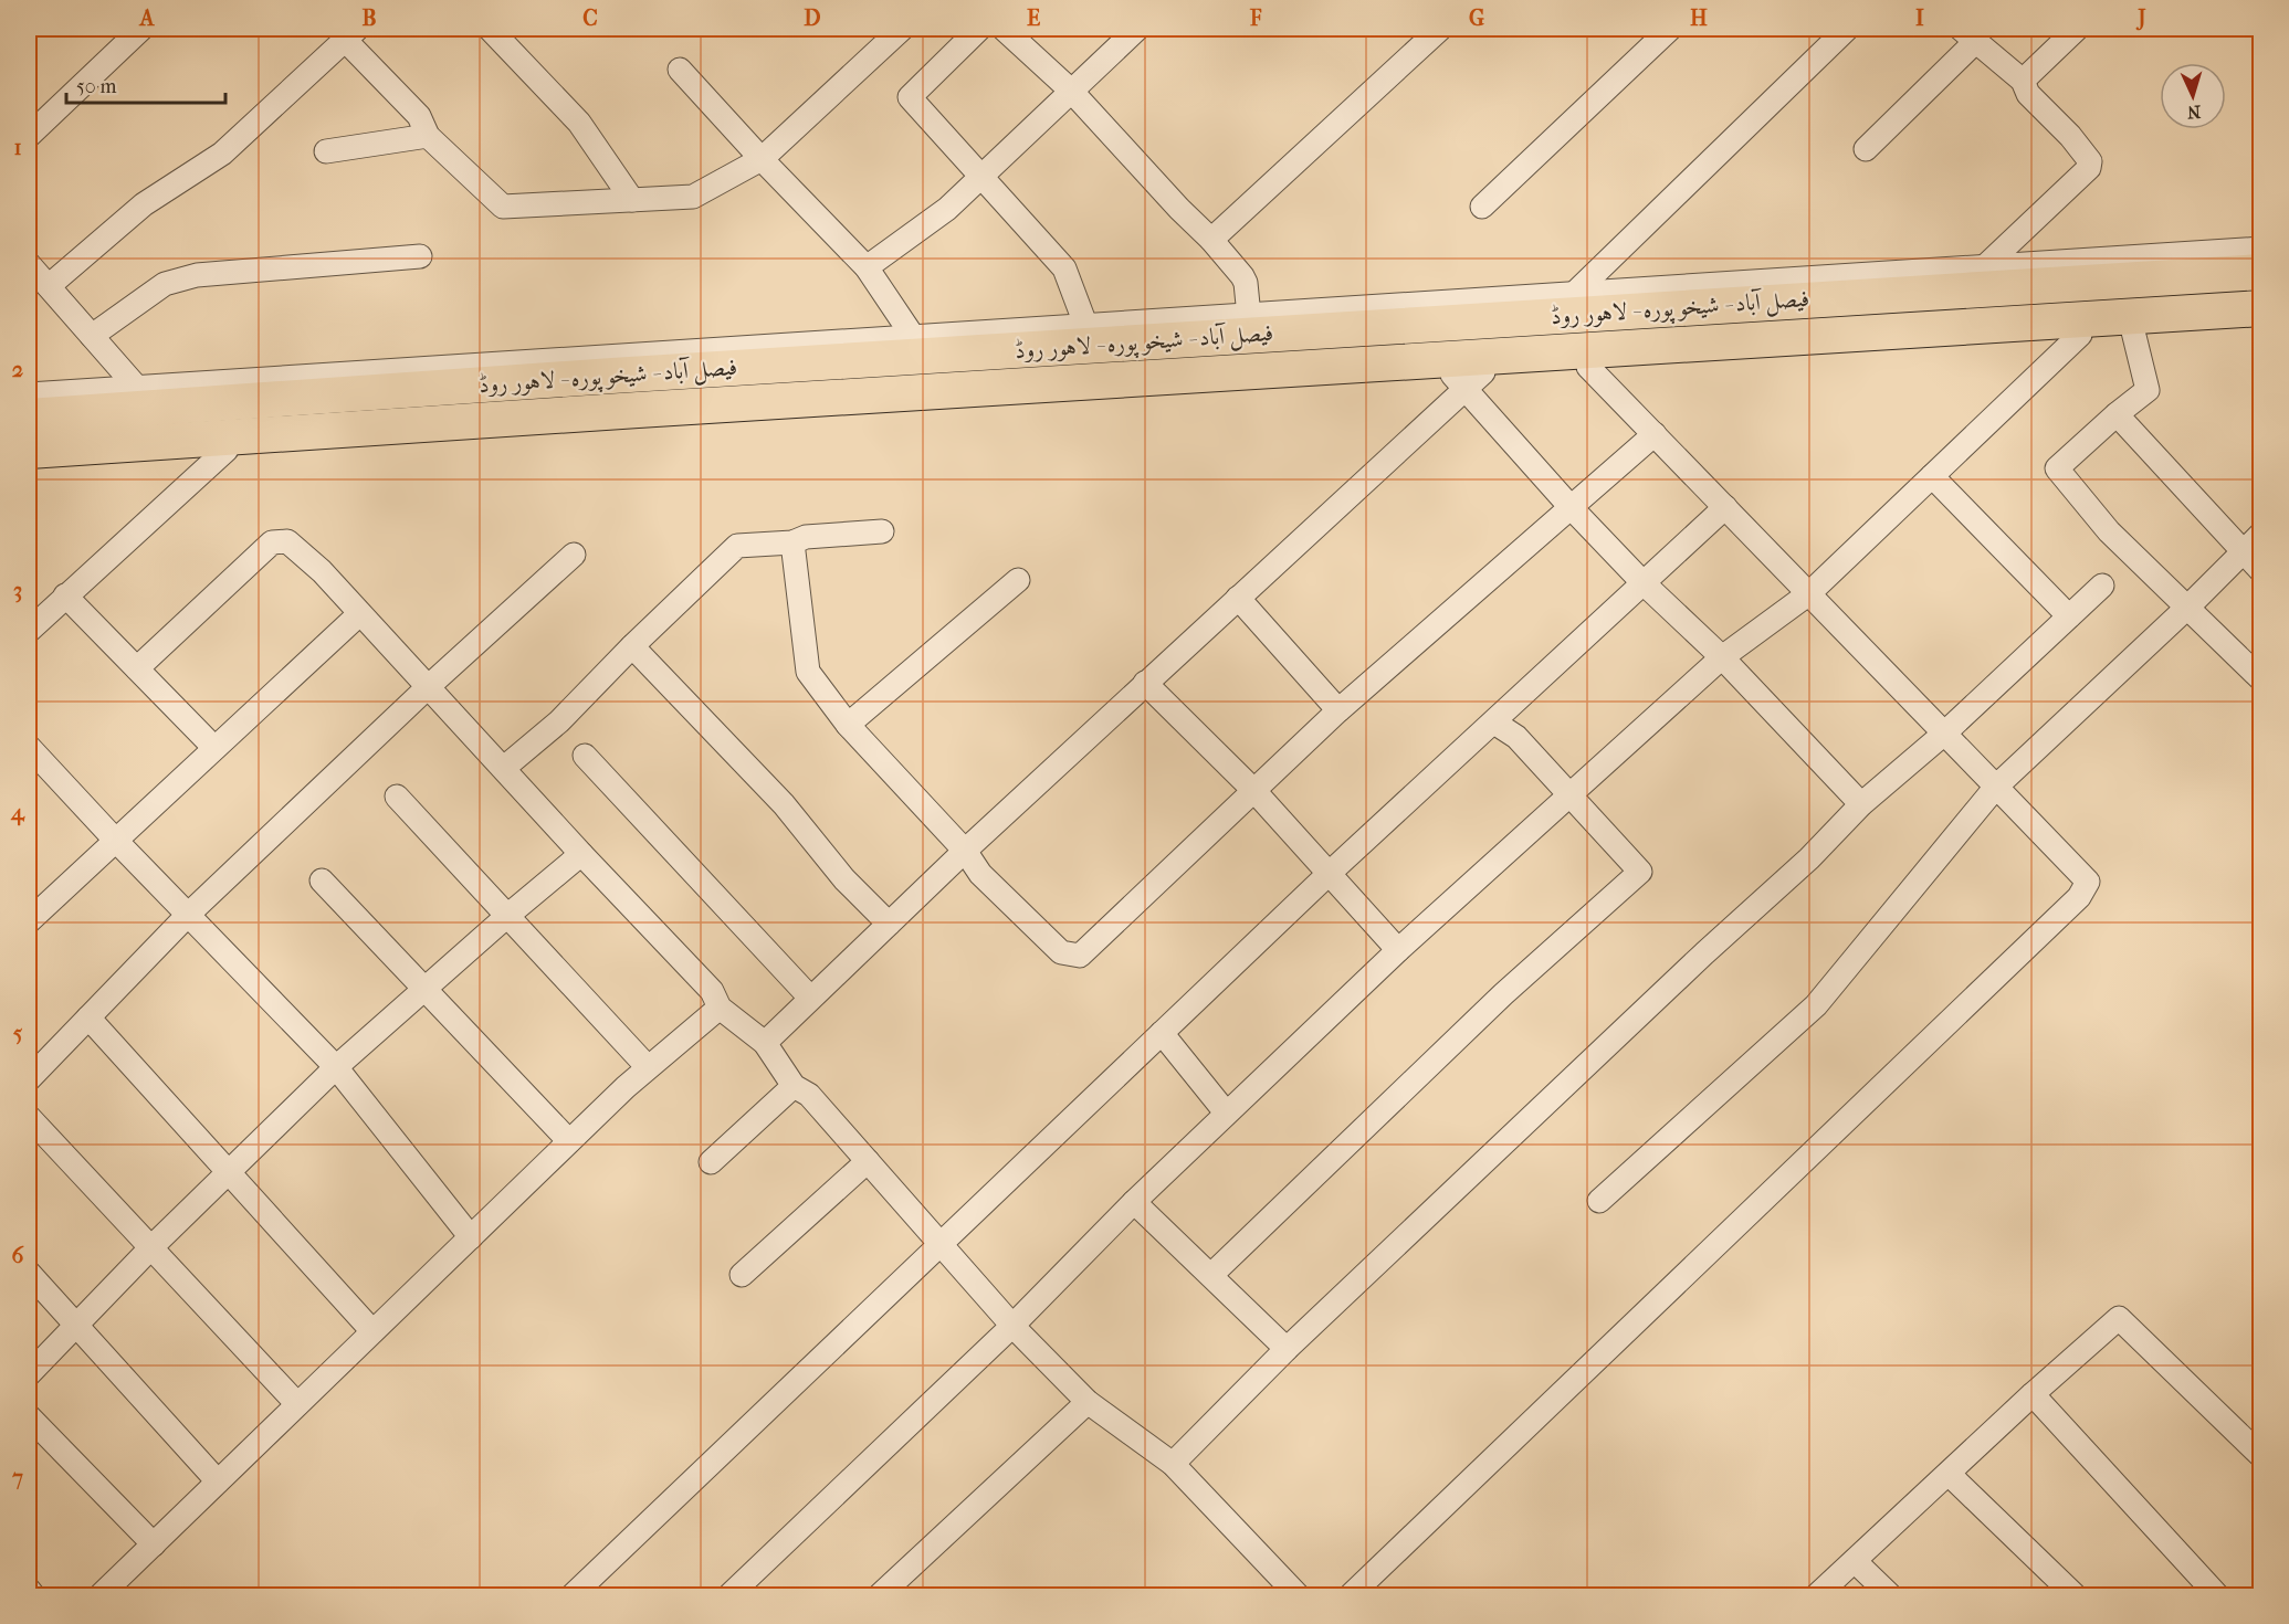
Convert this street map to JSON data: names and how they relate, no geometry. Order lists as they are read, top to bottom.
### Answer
{
  "streets": {
    "highway": ["فیصل آباد - شیخو پورہ - لاہور روڈ"]
  },
  "scale_bar": "50 m",
  "north": "bottom",
  "grid": {
    "columns": [
      "A",
      "B",
      "C",
      "D",
      "E",
      "F",
      "G",
      "H",
      "I",
      "J"
    ],
    "rows": [
      "1",
      "2",
      "3",
      "4",
      "5",
      "6",
      "7"
    ]
  }
}
